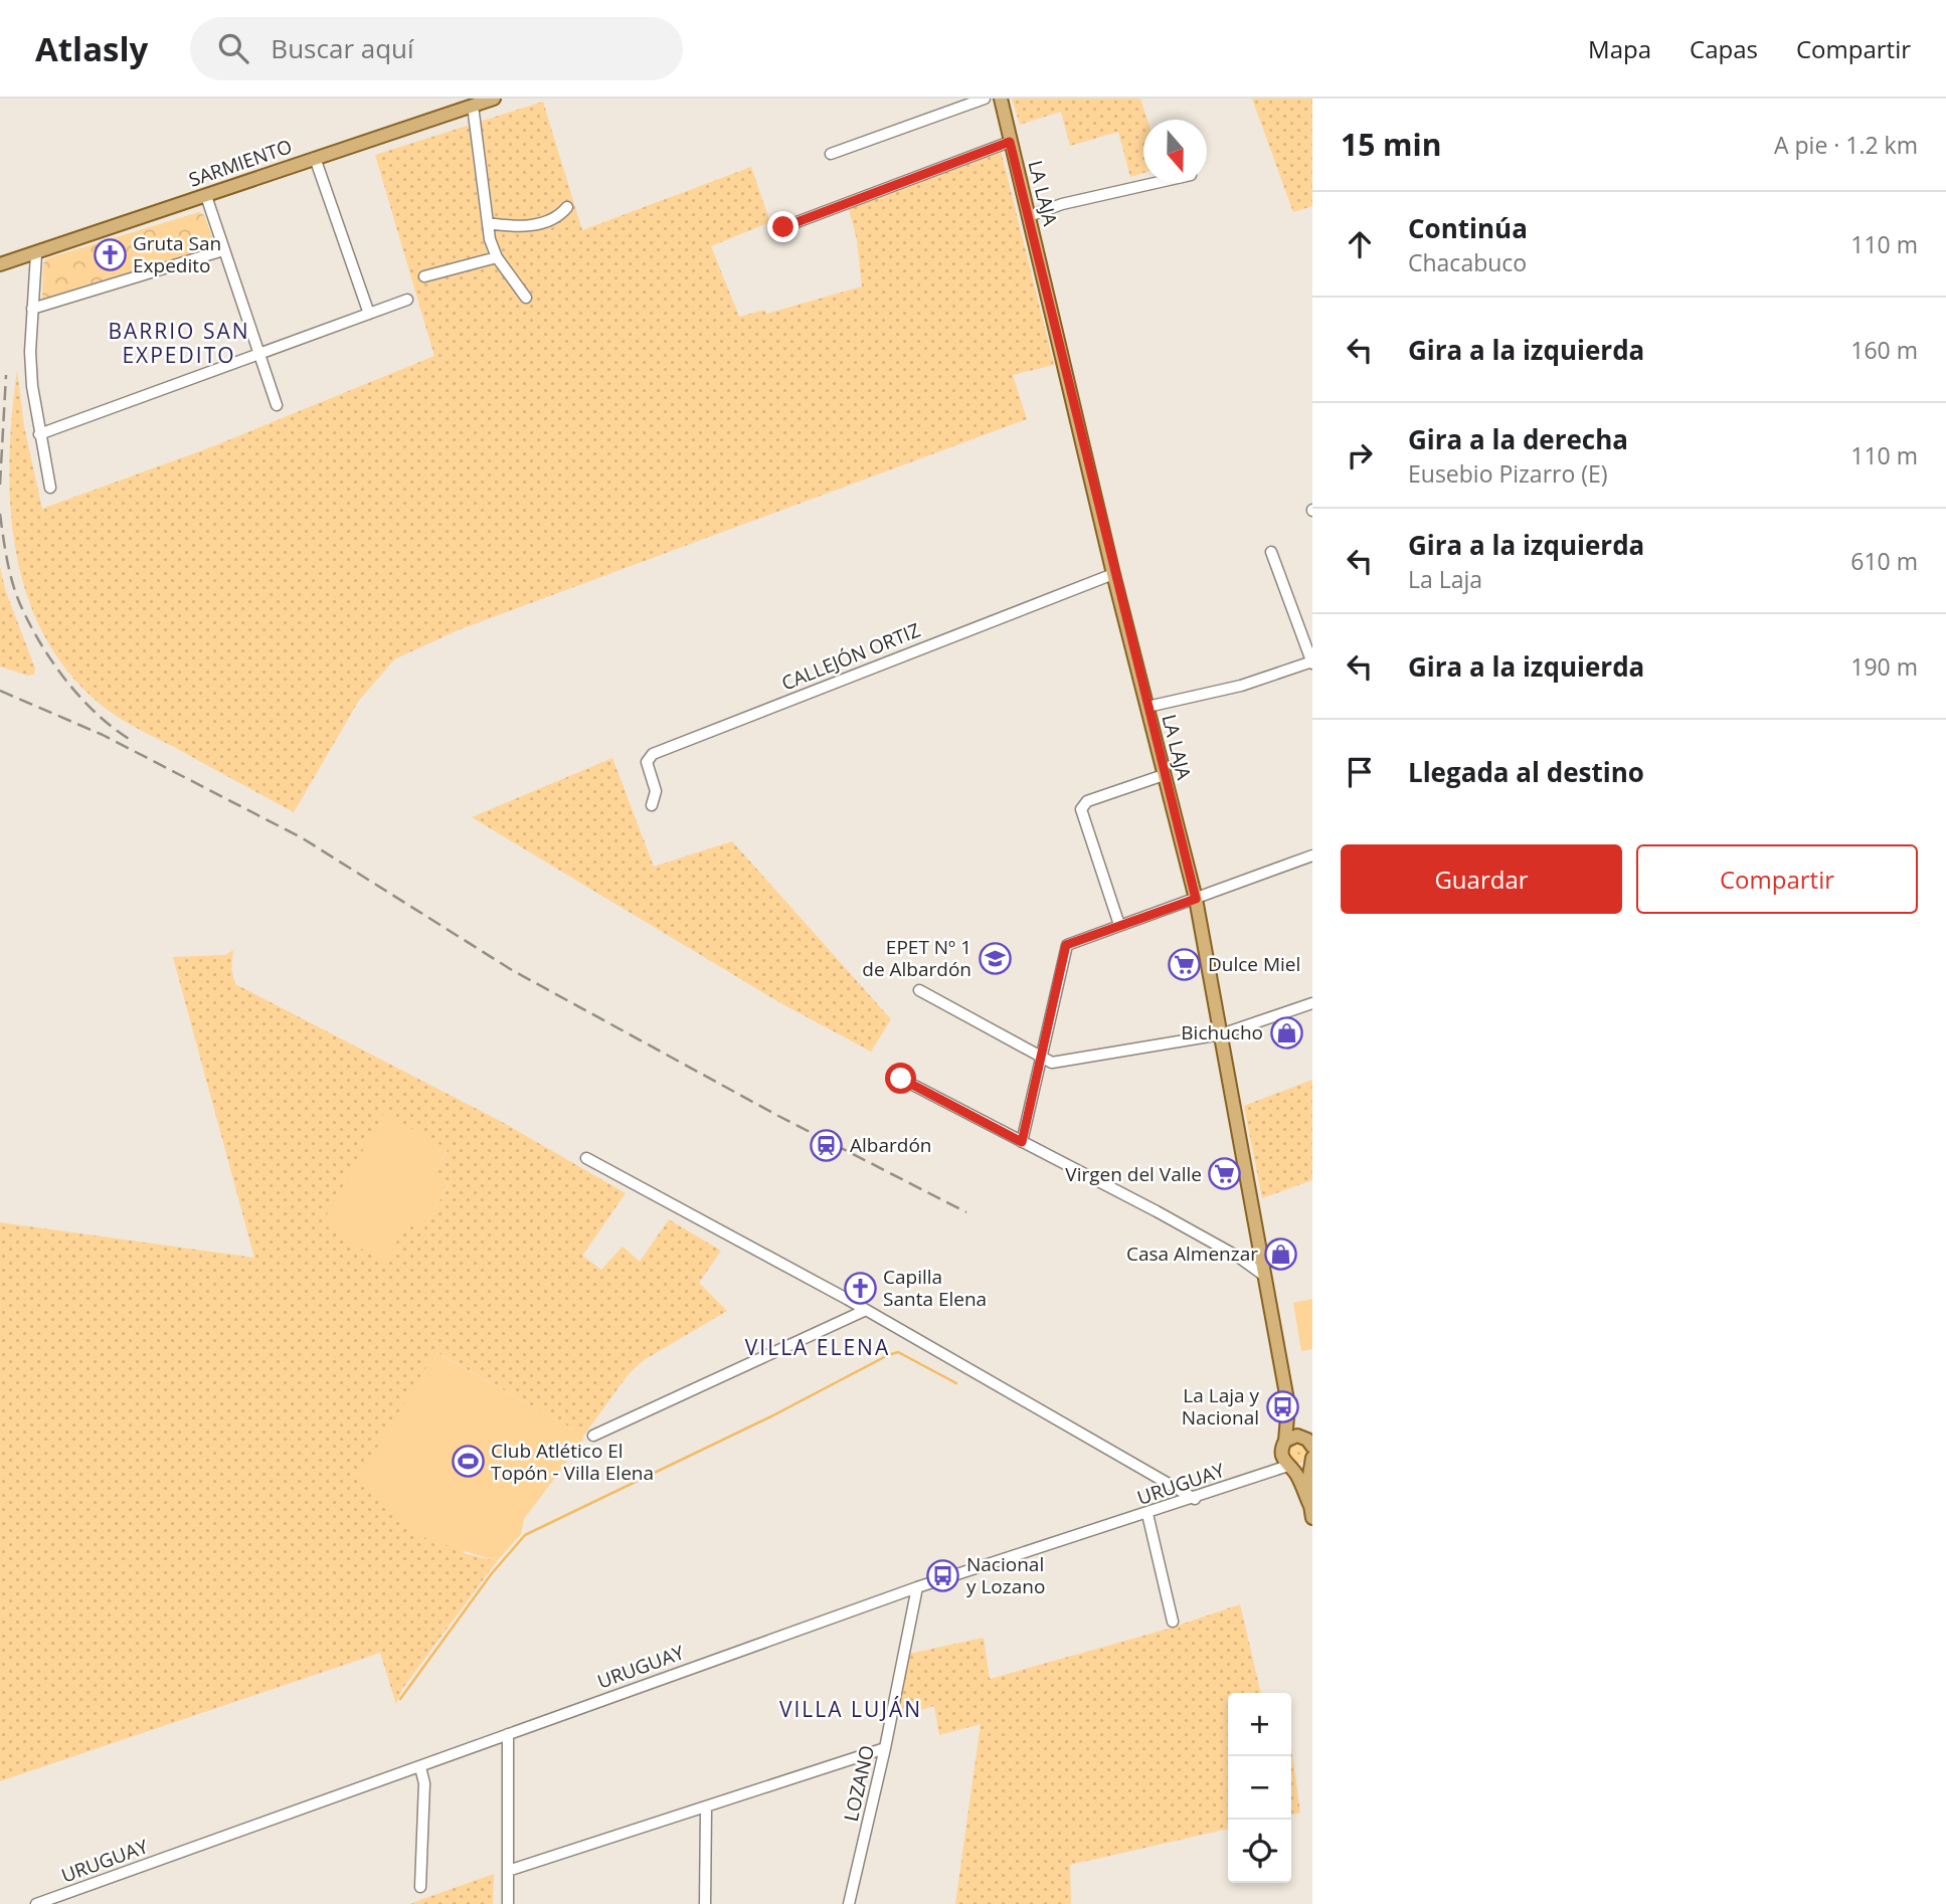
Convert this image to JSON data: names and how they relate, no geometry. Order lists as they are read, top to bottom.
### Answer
{
  "streets": {
    "main road": ["SARMIENTO", "LA LAJA"],
    "street": ["CALLEJÓN ORTIZ", "URUGUAY", "LOZANO"]
  },
  "crossings": [
    ["LA LAJA", "CALLEJÓN ORTIZ"],
    ["URUGUAY", "LOZANO"]
  ],
  "districts": ["BARRIO SAN EXPEDITO", "VILLA ELENA", "VILLA LUJÁN"],
  "places": {
    "church": ["Gruta San Expedito", "Capilla Santa Elena"],
    "school or university": ["EPET Nº 1 de Albardón"],
    "supermarket": ["Dulce Miel", "Virgen del Valle"],
    "shop": ["Bichucho", "Casa Almenzar"],
    "station": ["Albardón"],
    "bus stop": ["La Laja y Nacional", "Nacional y Lozano"],
    "sports": ["Club Atlético El Topón - Villa Elena"]
  },
  "north": "bottom",
  "page": {
    "header": "Atlasly",
    "search": "Buscar aquí",
    "nav": ["Mapa", "Capas", "Compartir"],
    "heading": ["15 min", "A pie · 1.2 km"],
    "list": [
      ["Continúa", "Chacabuco", "110 m"],
      ["Gira a la izquierda", "160 m"],
      ["Gira a la derecha", "Eusebio Pizarro (E)", "110 m"],
      ["Gira a la izquierda", "La Laja", "610 m"],
      ["Gira a la izquierda", "190 m"],
      "Llegada al destino"
    ],
    "buttons": ["Guardar", "Compartir"],
    "map_buttons": ["+", "−"]
  }
}
